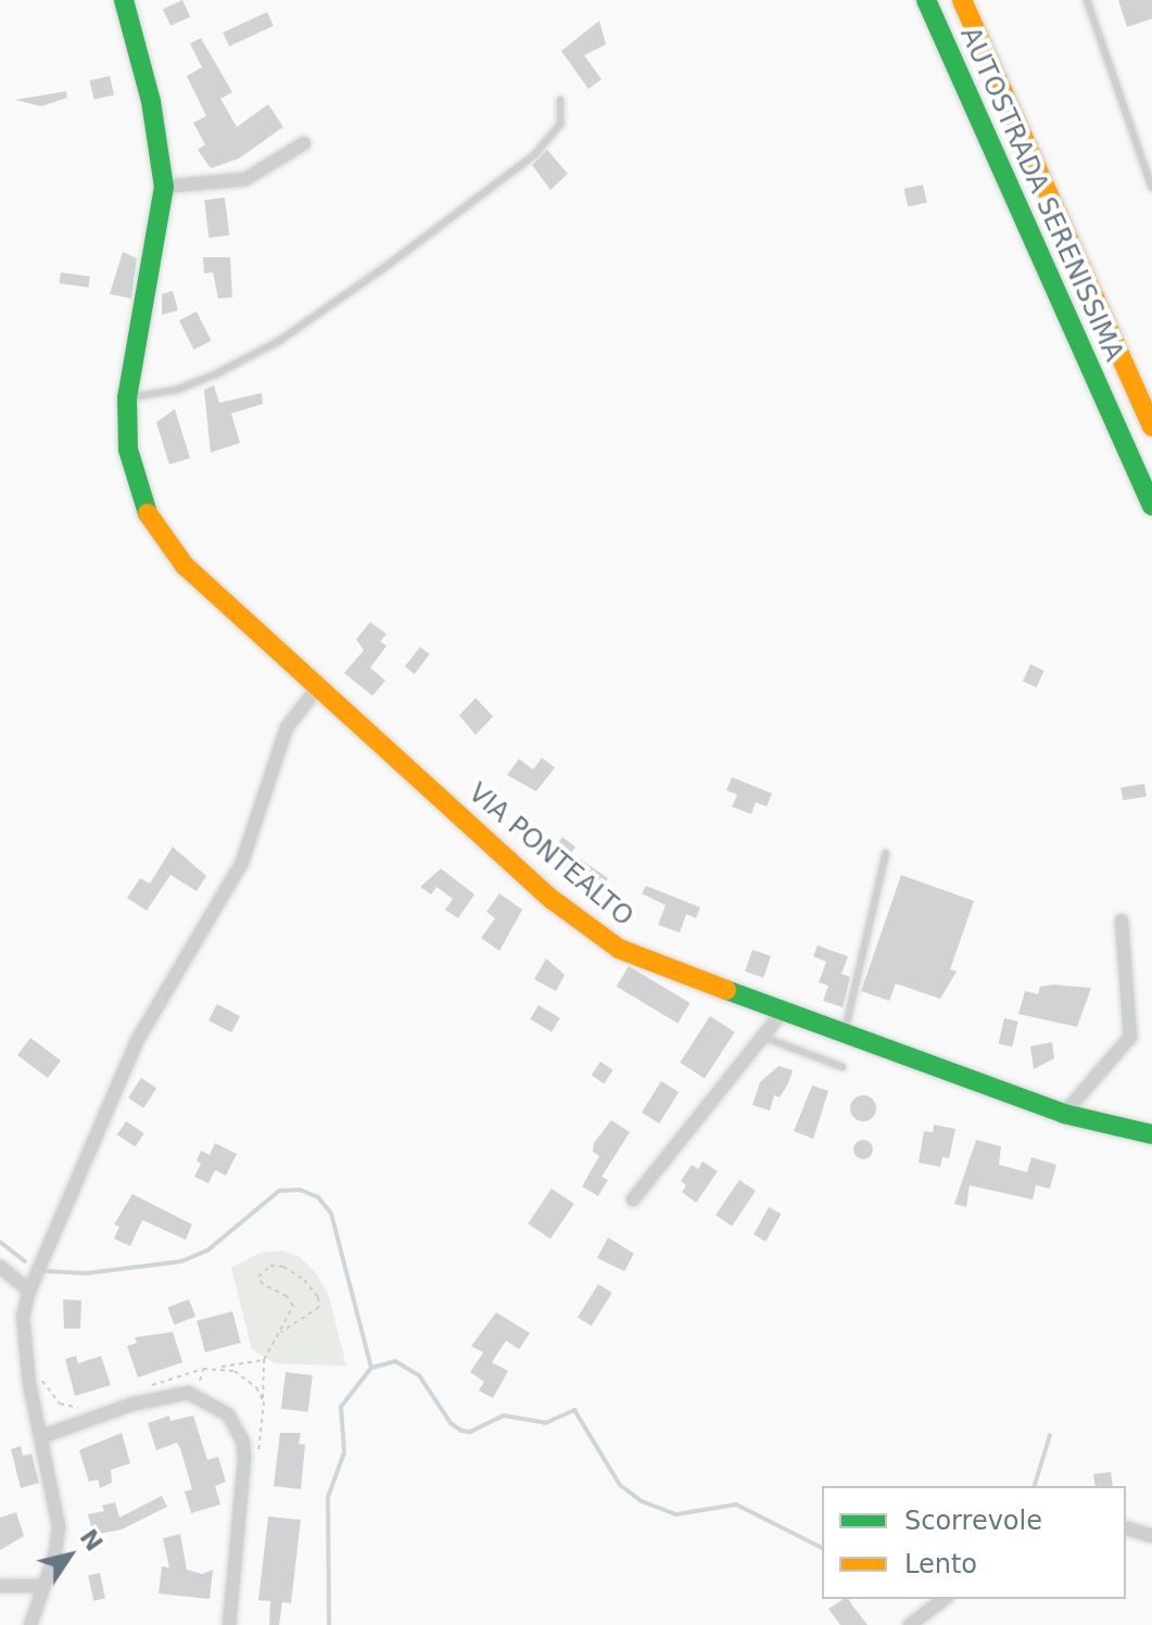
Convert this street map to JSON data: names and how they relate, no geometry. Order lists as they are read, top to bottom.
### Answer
{
  "streets": {
    "main road": ["AUTOSTRADA SERENISSIMA", "VIA PONTEALTO"]
  },
  "legend": ["Scorrevole", "Lento"],
  "north": "top right"
}
